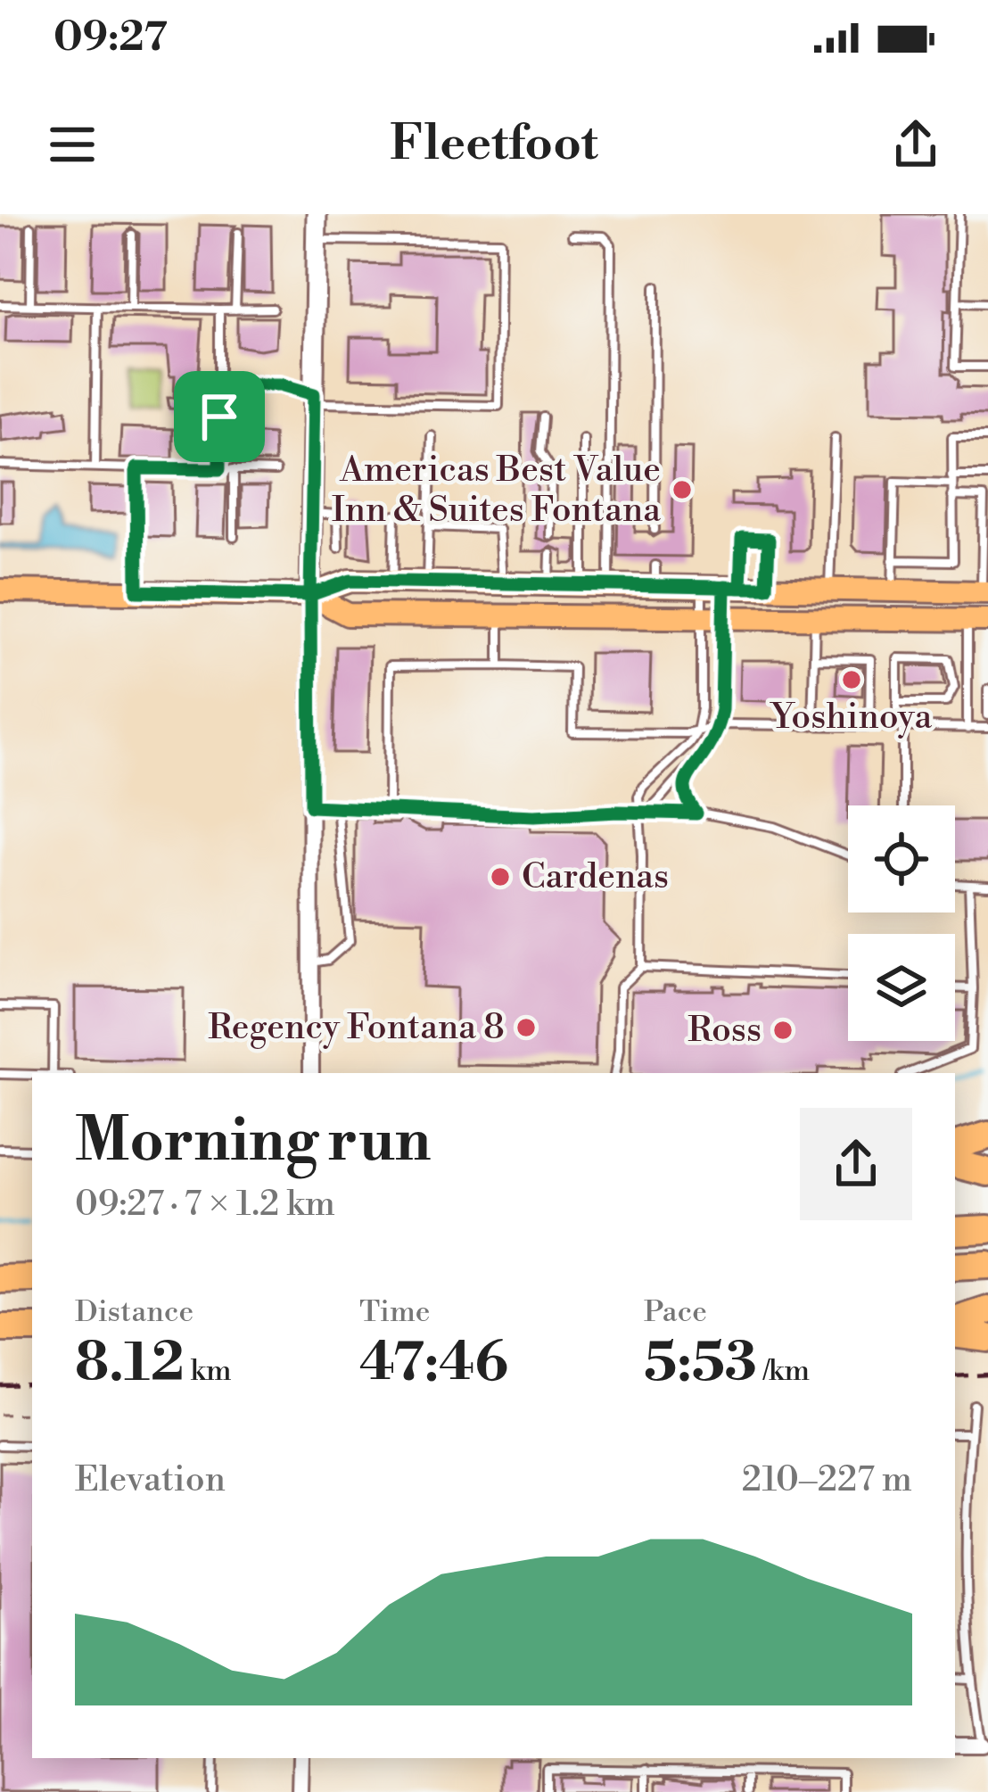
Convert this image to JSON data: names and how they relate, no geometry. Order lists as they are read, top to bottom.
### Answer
{
  "places": [
    "Americas Best Value Inn & Suites Fontana",
    "Yoshinoya",
    "Cardenas",
    "Regency Fontana 8",
    "Ross"
  ],
  "page": {
    "status": "09:27",
    "header": "Fleetfoot",
    "heading": ["Morning run", "09:27 · 7 × 1.2 km"],
    "stats": [
      ["Distance", "8.12 km"],
      ["Time", "47:46"],
      ["Pace", "5:53 /km"]
    ],
    "chart": ["Elevation", "210–227 m"]
  }
}
